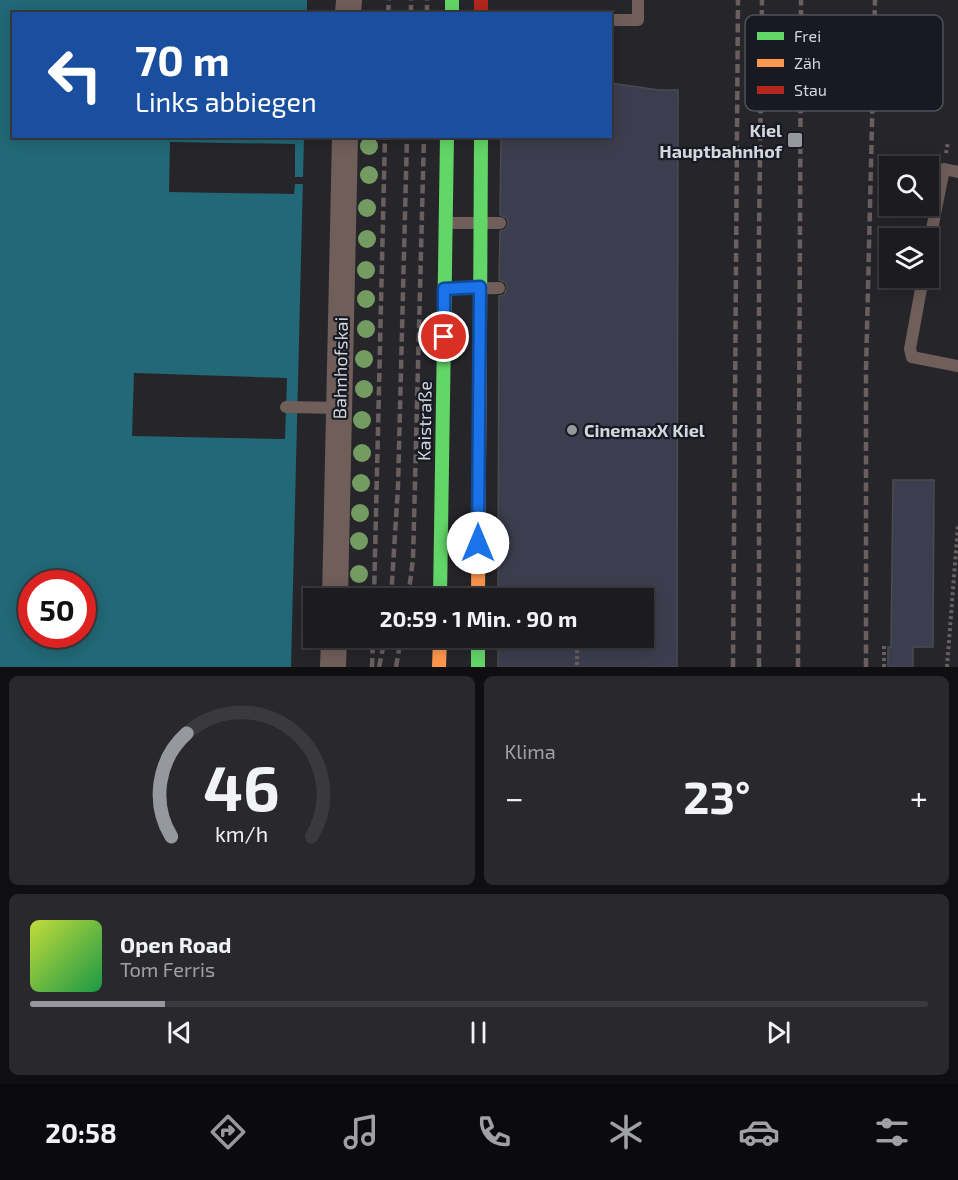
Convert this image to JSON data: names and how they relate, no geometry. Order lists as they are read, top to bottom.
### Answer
{
  "streets": {
    "main road": ["Kaistraße"],
    "street": ["Bahnhofskai"]
  },
  "places": {
    "transit": ["Kiel Hauptbahnhof"],
    "other": ["CinemaxX Kiel"]
  },
  "legend": ["Frei", "Zäh", "Stau"],
  "page": {
    "turn": ["70 m", "Links abbiegen"],
    "limit": "50",
    "trip": "20:59 · 1 Min. · 90 m",
    "tile": "Klima",
    "heat": ["−", "23°", "+"],
    "song": ["Open Road", "Tom Ferris"],
    "tabs": "20:58",
    "gauge": ["46", "km/h"]
  }
}
